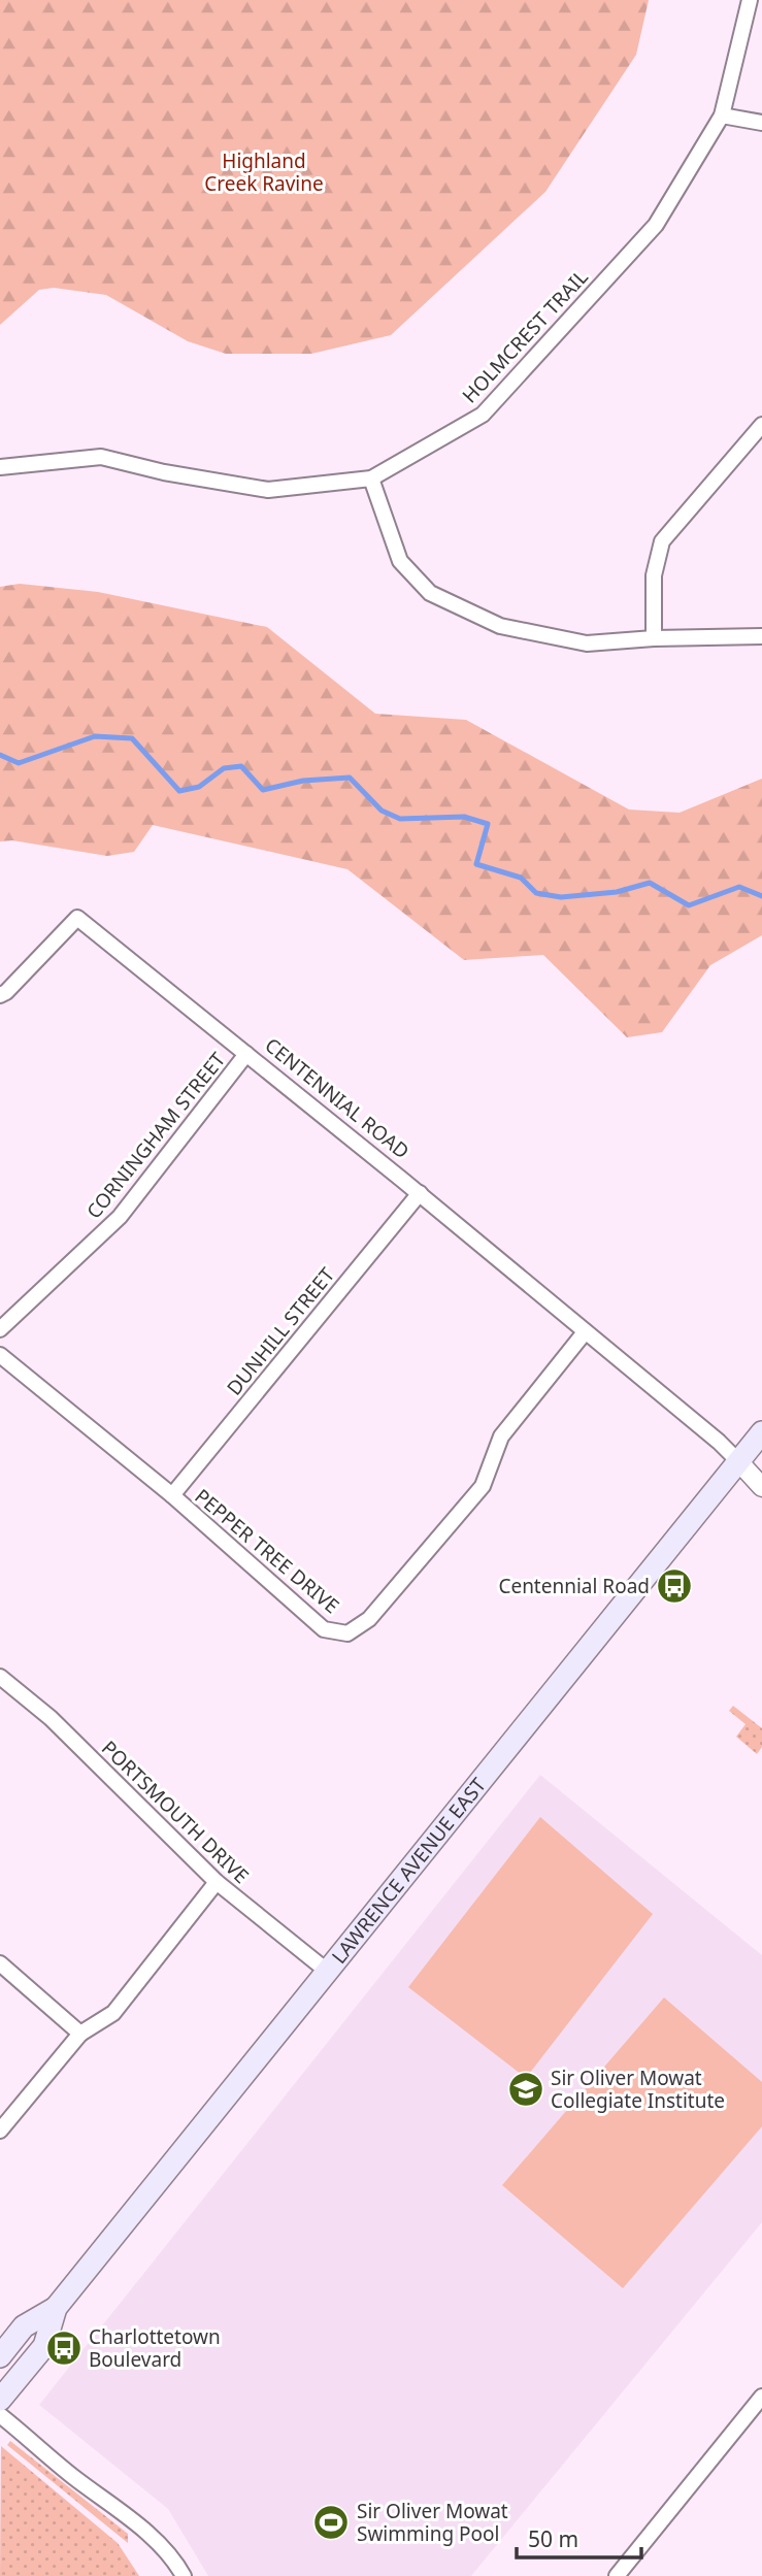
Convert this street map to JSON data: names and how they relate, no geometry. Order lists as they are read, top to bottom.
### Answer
{
  "streets": {
    "main road": ["LAWRENCE AVENUE EAST"],
    "street": [
      "HOLMCREST TRAIL",
      "CENTENNIAL ROAD",
      "CORNINGHAM STREET",
      "DUNHILL STREET",
      "PEPPER TREE DRIVE",
      "PORTSMOUTH DRIVE"
    ]
  },
  "crossings": [
    ["CENTENNIAL ROAD", "CORNINGHAM STREET"],
    ["CENTENNIAL ROAD", "DUNHILL STREET"],
    ["CENTENNIAL ROAD", "PEPPER TREE DRIVE"],
    ["CENTENNIAL ROAD", "LAWRENCE AVENUE EAST"],
    ["DUNHILL STREET", "PEPPER TREE DRIVE"],
    ["PORTSMOUTH DRIVE", "LAWRENCE AVENUE EAST"]
  ],
  "parks": ["Highland Creek Ravine"],
  "places": {
    "bus stop": ["Centennial Road", "Charlottetown Boulevard"],
    "school or university": ["Sir Oliver Mowat Collegiate Institute"],
    "sports": ["Sir Oliver Mowat Swimming Pool"]
  },
  "scale_bar": "50 m"
}
